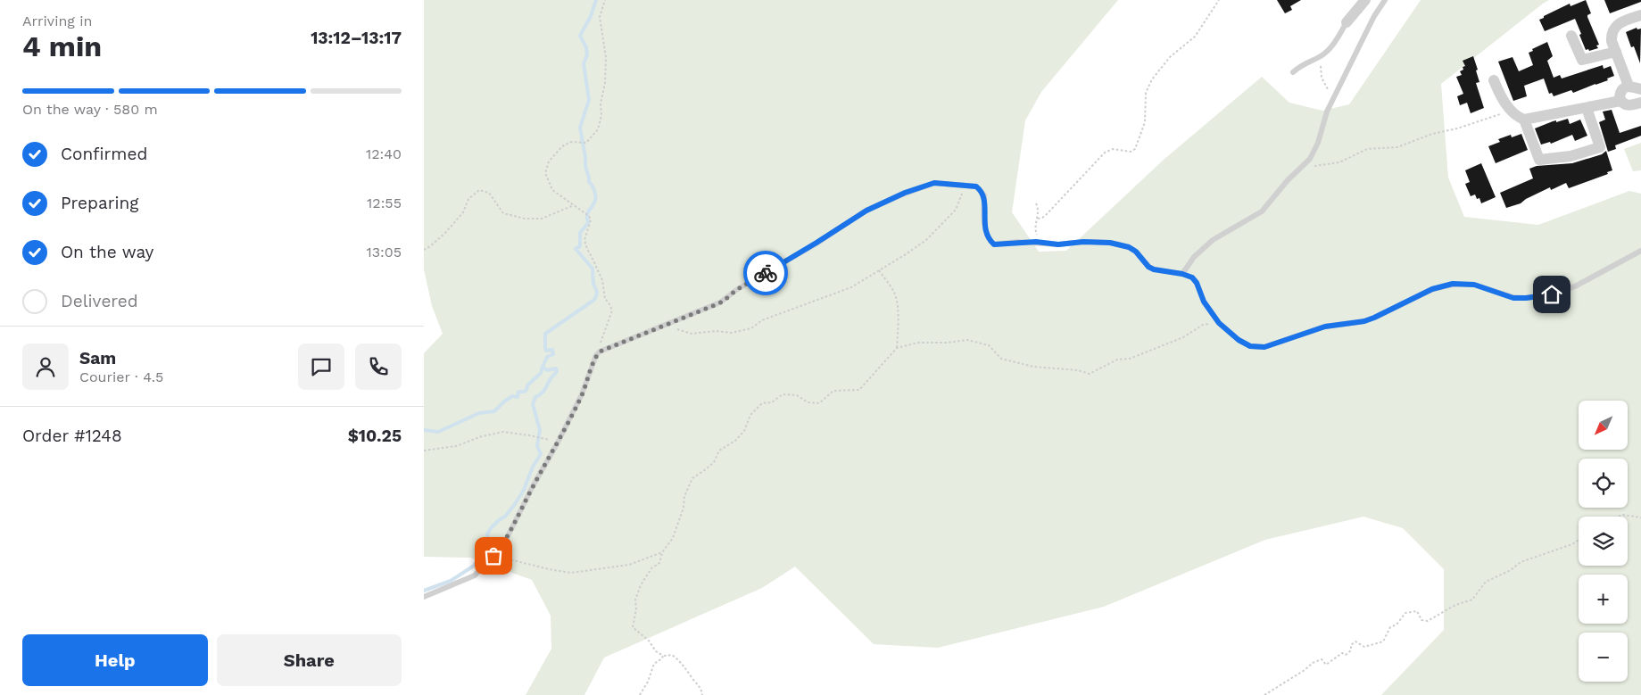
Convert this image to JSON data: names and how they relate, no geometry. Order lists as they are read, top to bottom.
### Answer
{
  "north": "bottom left",
  "page": {
    "heading": ["4 min", "Arriving in", "13:12–13:17"],
    "panel": [
      "Sam",
      "Courier · 4.5",
      "Order #1248",
      "$10.25"
    ],
    "bar": "On the way · 580 m",
    "list": [
      ["Confirmed", "12:40"],
      ["Preparing", "12:55"],
      ["On the way", "13:05"],
      "Delivered"
    ],
    "map_buttons": ["+", "−"],
    "buttons": ["Help", "Share"]
  }
}
